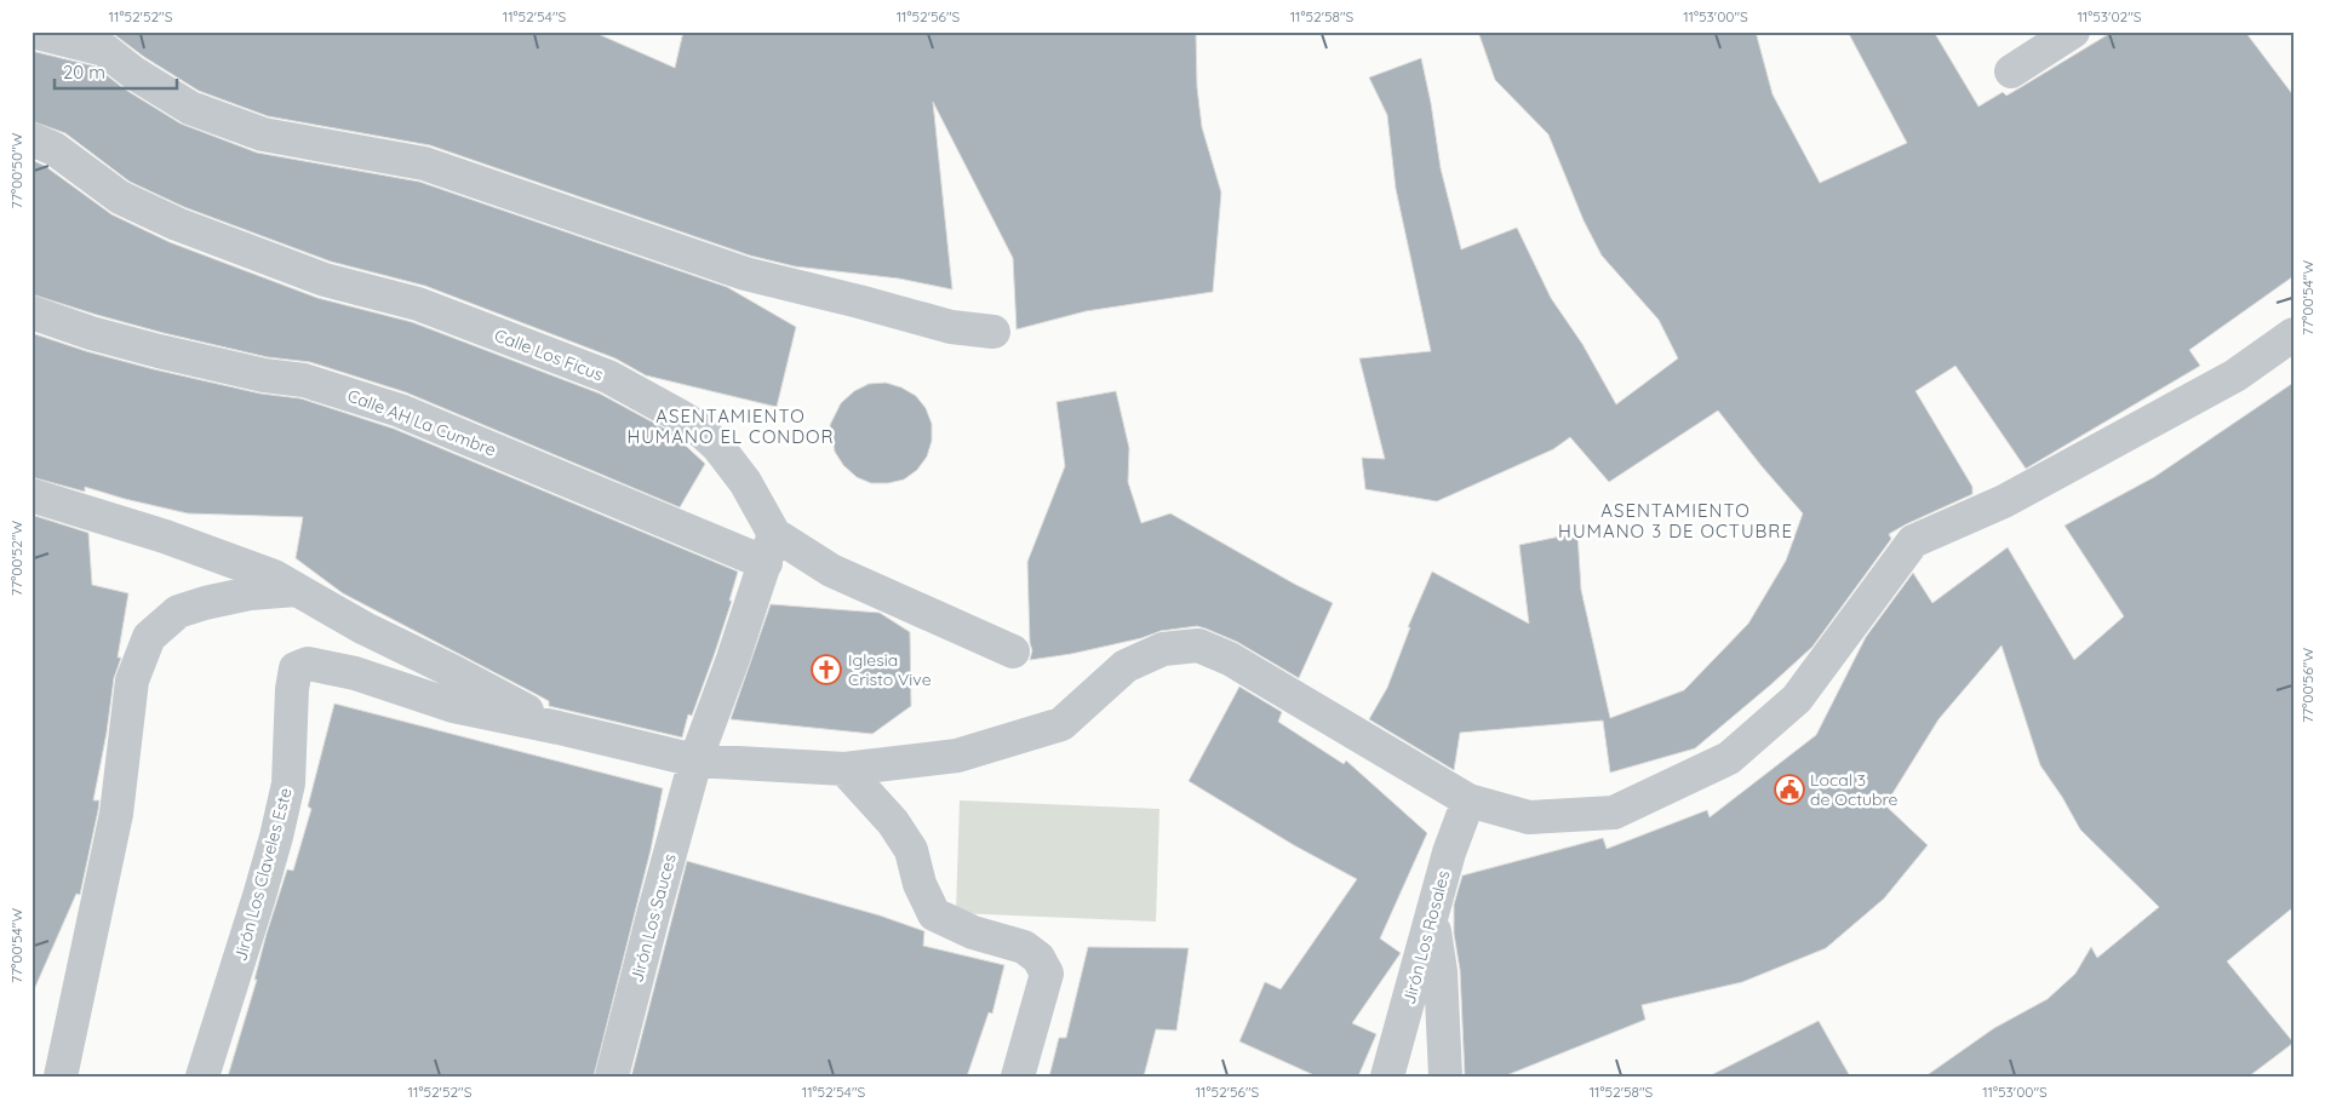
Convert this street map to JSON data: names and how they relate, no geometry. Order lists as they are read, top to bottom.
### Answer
{
  "streets": {
    "street": [
      "Calle Los Ficus",
      "Calle AH La Cumbre",
      "Jirón Los Claveles Este",
      "Jirón Los Sauces",
      "Jirón Los Rosales"
    ]
  },
  "crossings": [
    ["Calle Los Ficus", "Calle AH La Cumbre"],
    ["Calle Los Ficus", "Jirón Los Sauces"],
    ["Calle AH La Cumbre", "Jirón Los Sauces"]
  ],
  "districts": ["ASENTAMIENTO HUMANO EL CONDOR", "ASENTAMIENTO HUMANO 3 DE OCTUBRE"],
  "places": {
    "church": ["Iglesia Cristo Vive"],
    "public building": ["Local 3 de Octubre"]
  },
  "scale_bar": "20 m",
  "coordinates": [
    "11°52'52\"S",
    "11°52'54\"S",
    "11°52'56\"S",
    "11°52'58\"S",
    "11°53'00\"S",
    "11°53'02\"S",
    "77°00'50\"W",
    "77°00'54\"W",
    "77°00'52\"W",
    "77°00'56\"W"
  ]
}
